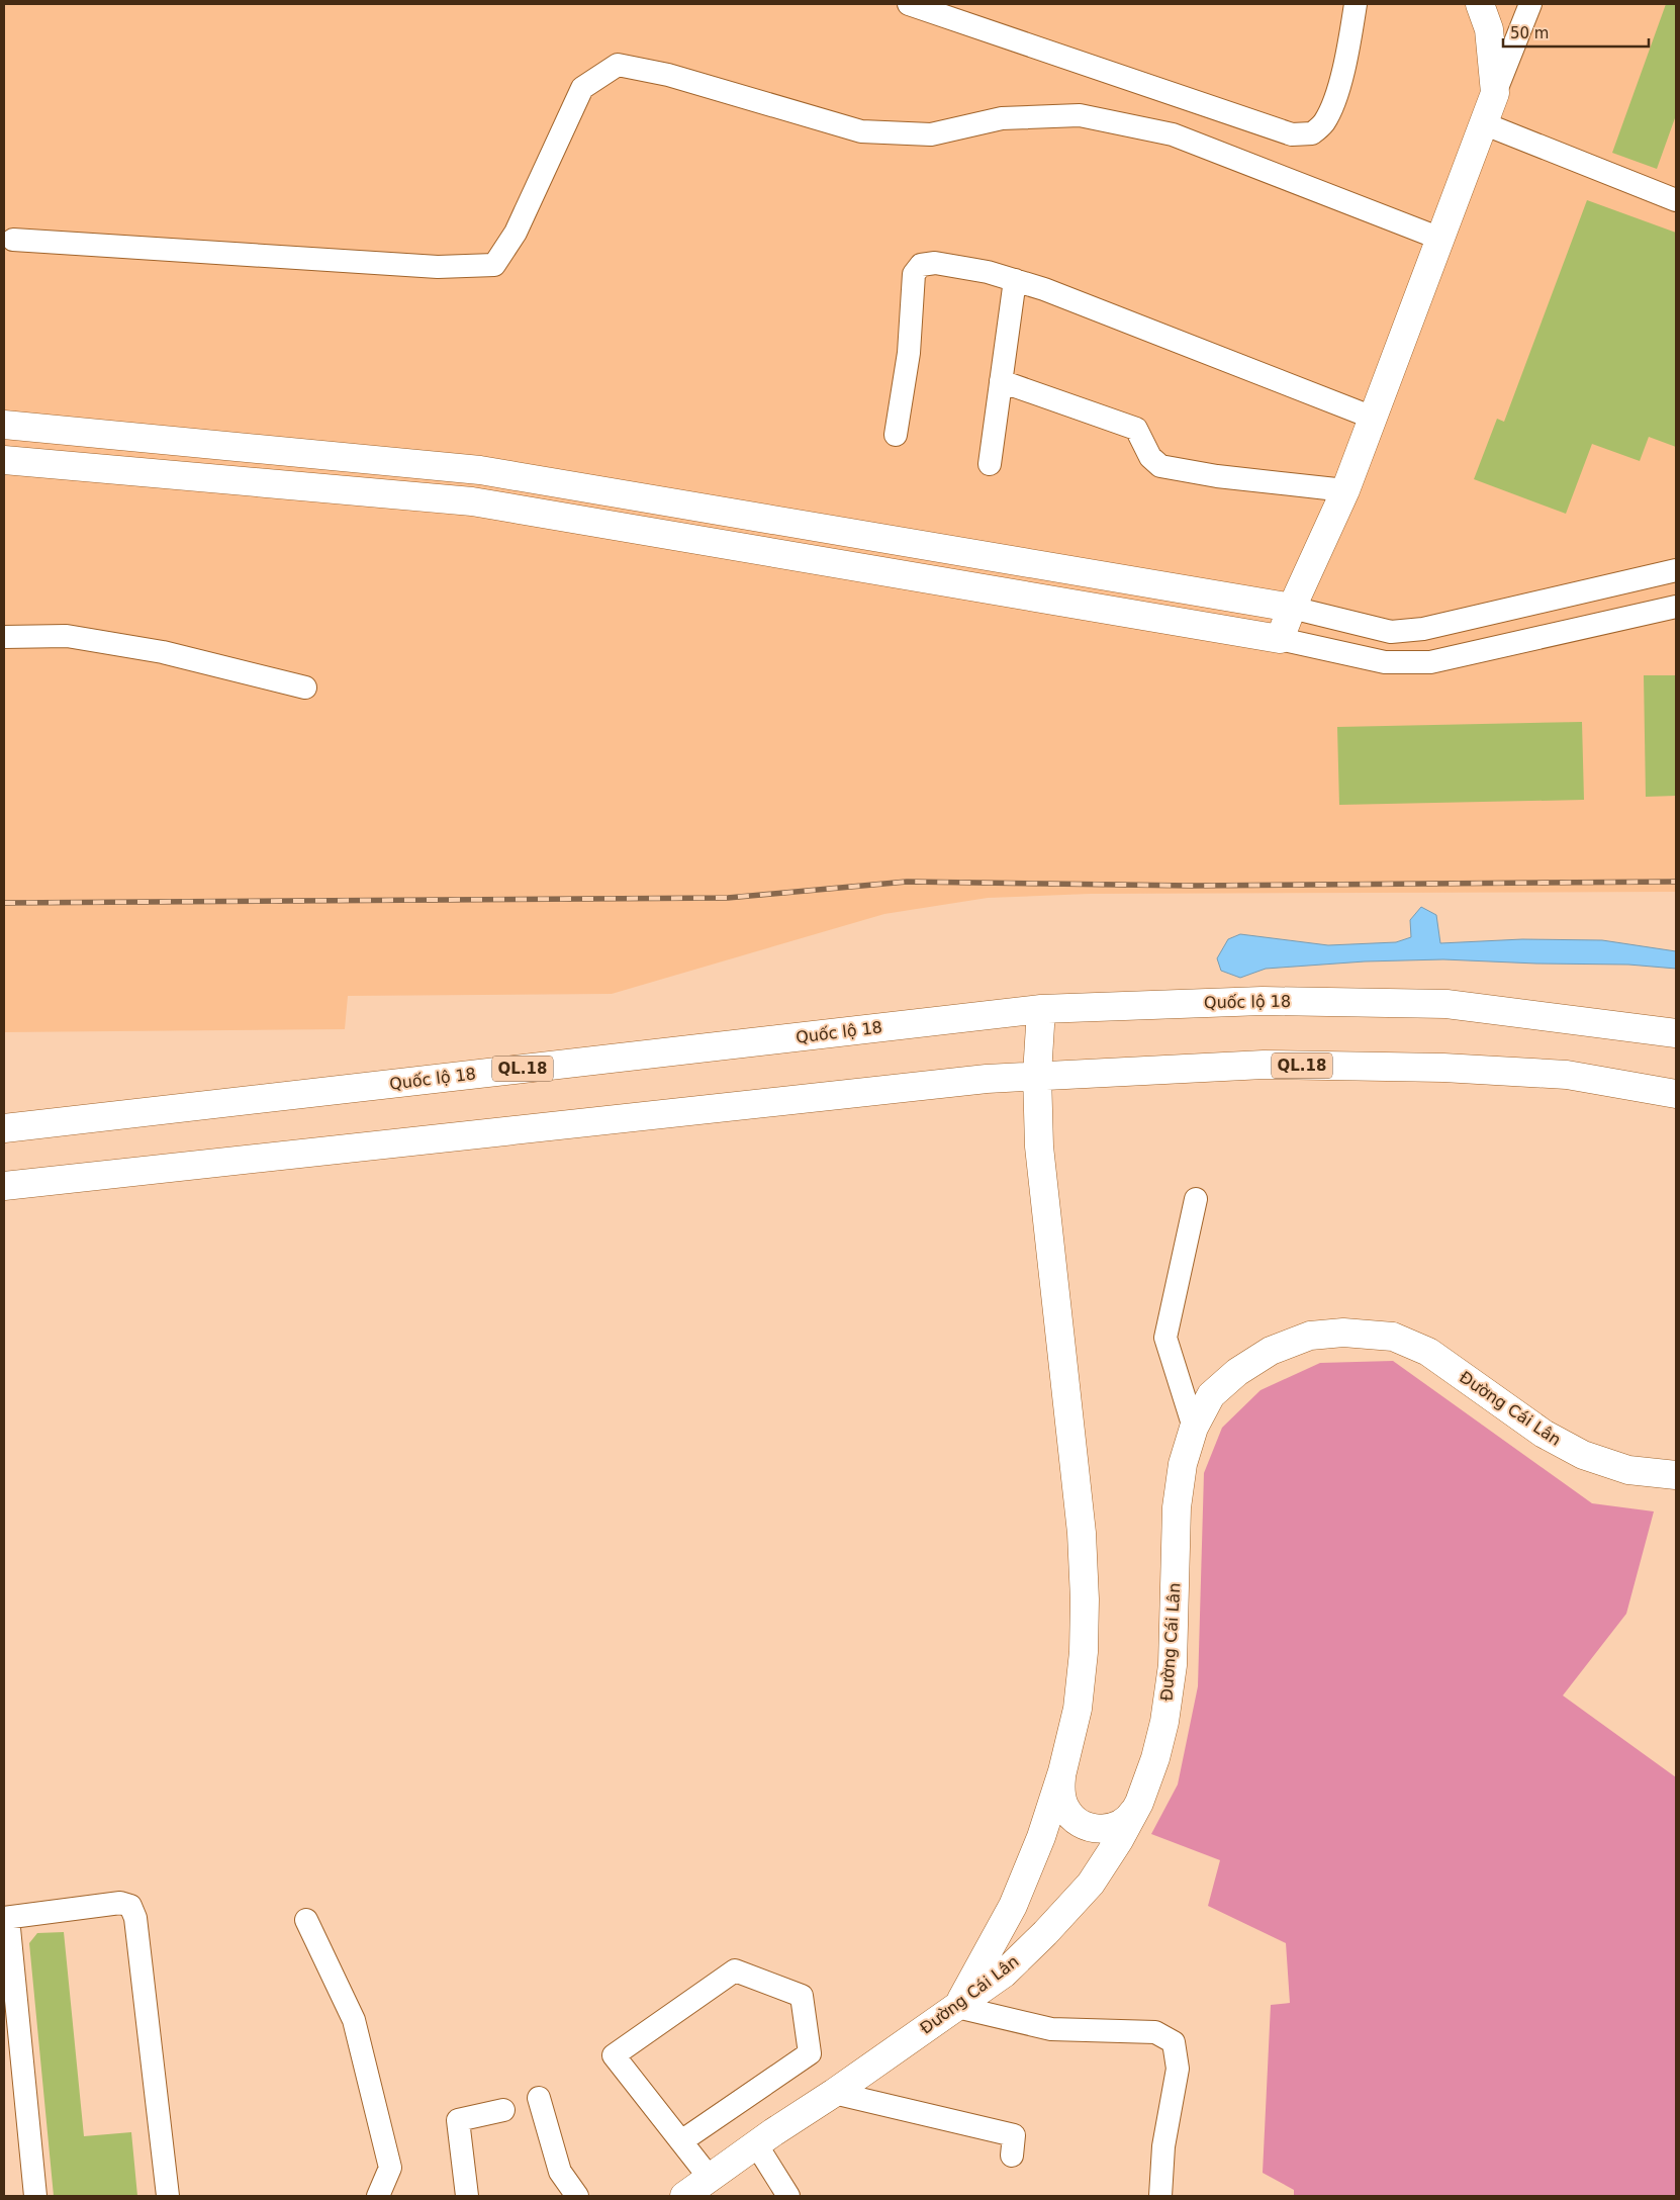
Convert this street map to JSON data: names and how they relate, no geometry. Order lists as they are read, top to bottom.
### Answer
{
  "streets": {
    "main road": ["Quốc lộ 18", "QL.18", "Đường Cái Lân"]
  },
  "scale_bar": "50 m"
}
